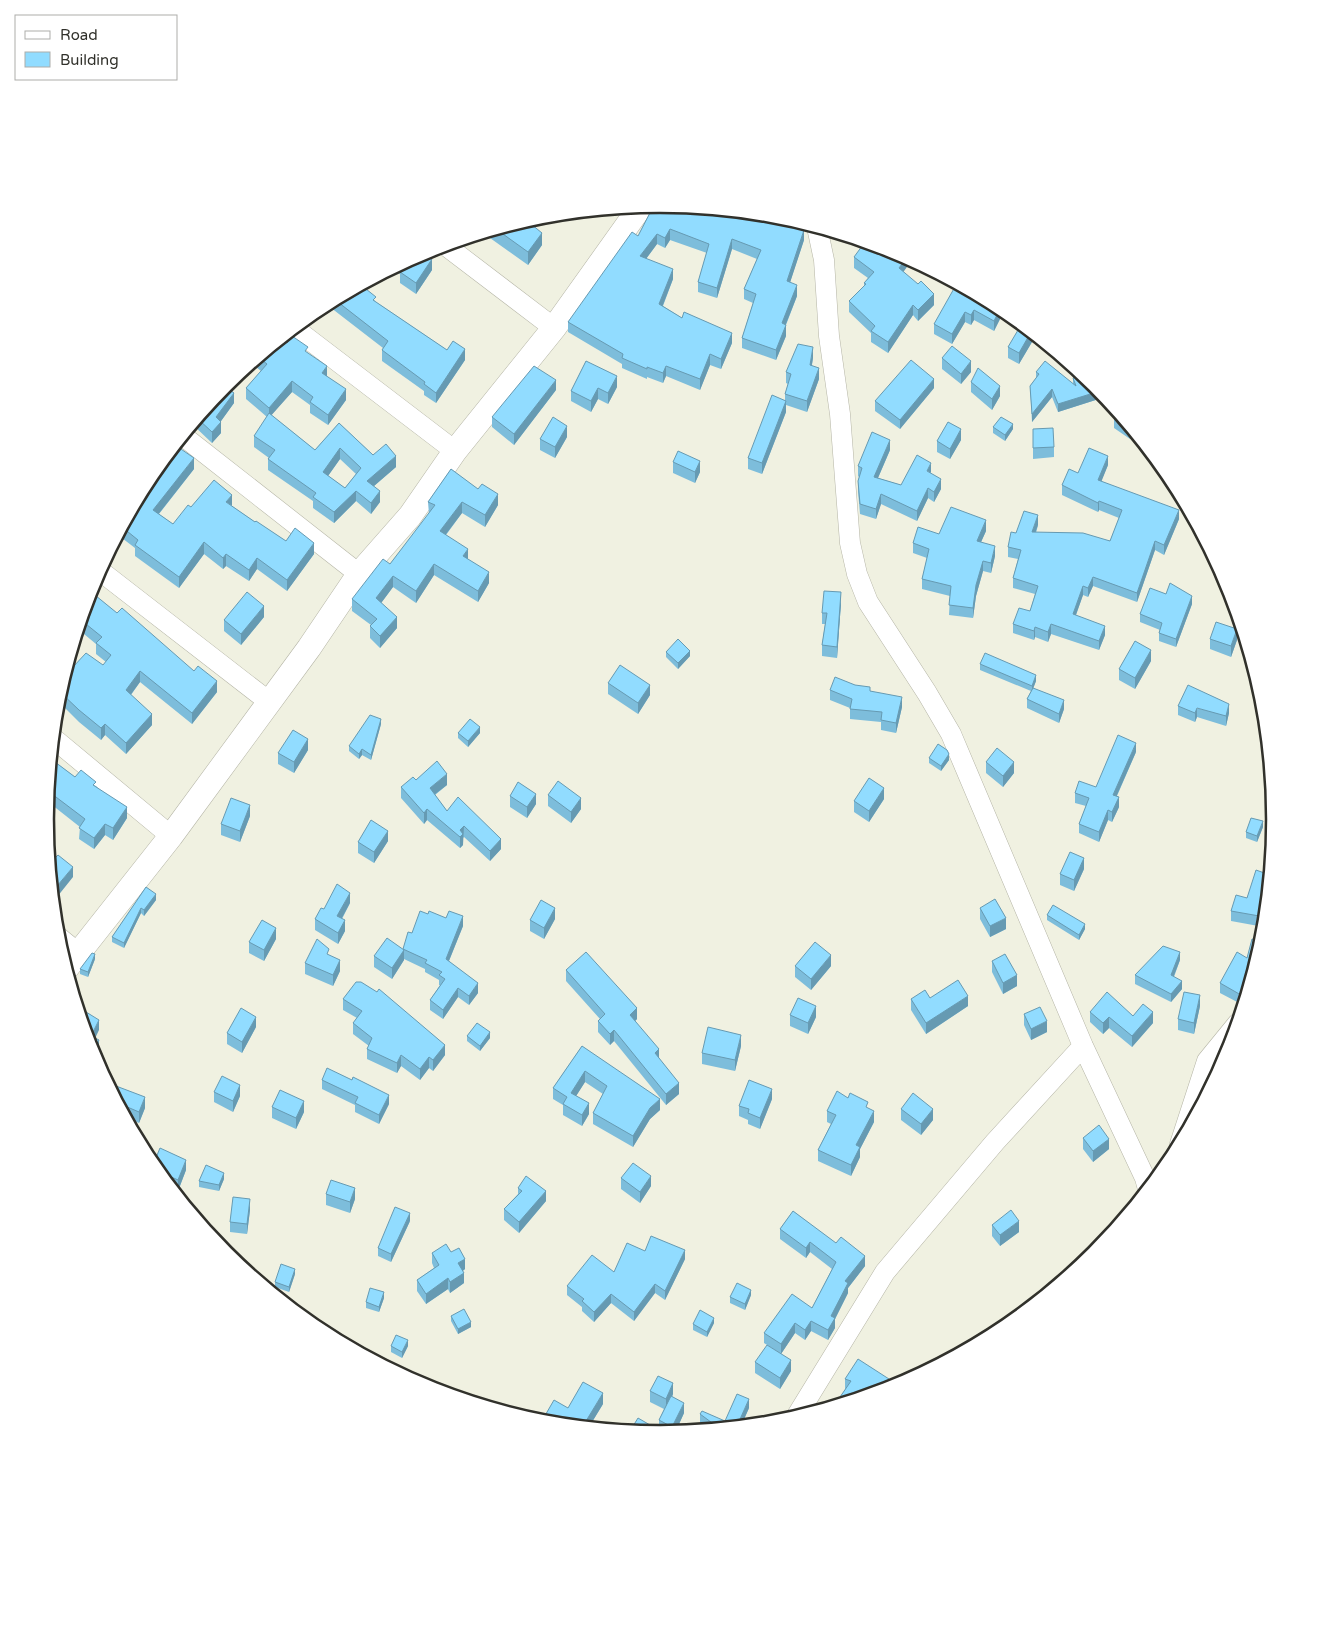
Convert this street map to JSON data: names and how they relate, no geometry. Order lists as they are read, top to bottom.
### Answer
{
  "legend": ["Road", "Building"]
}
